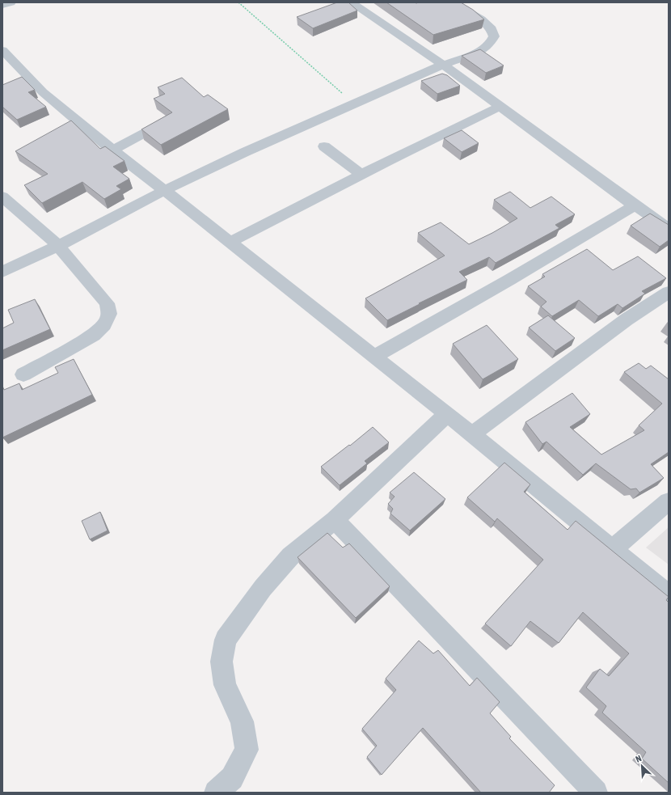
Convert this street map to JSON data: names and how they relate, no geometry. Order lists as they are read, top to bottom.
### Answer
{
  "north": "top left"
}
